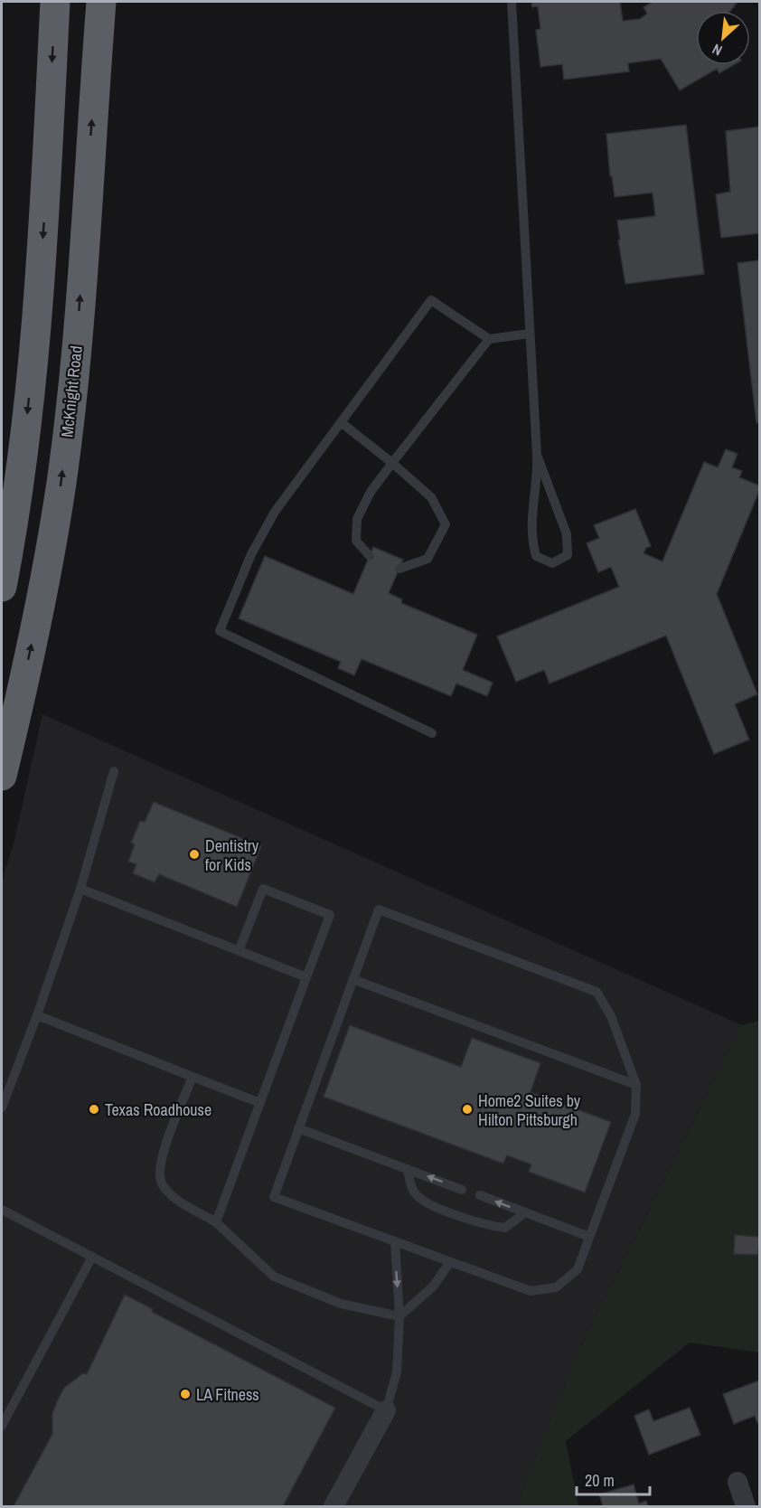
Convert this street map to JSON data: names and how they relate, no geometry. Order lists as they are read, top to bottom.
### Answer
{
  "streets": {
    "highway": ["McKnight Road"]
  },
  "places": [
    "Dentistry for Kids",
    "Texas Roadhouse",
    "Home2 Suites by Hilton Pittsburgh",
    "LA Fitness"
  ],
  "scale_bar": "20 m",
  "north": "bottom left"
}
